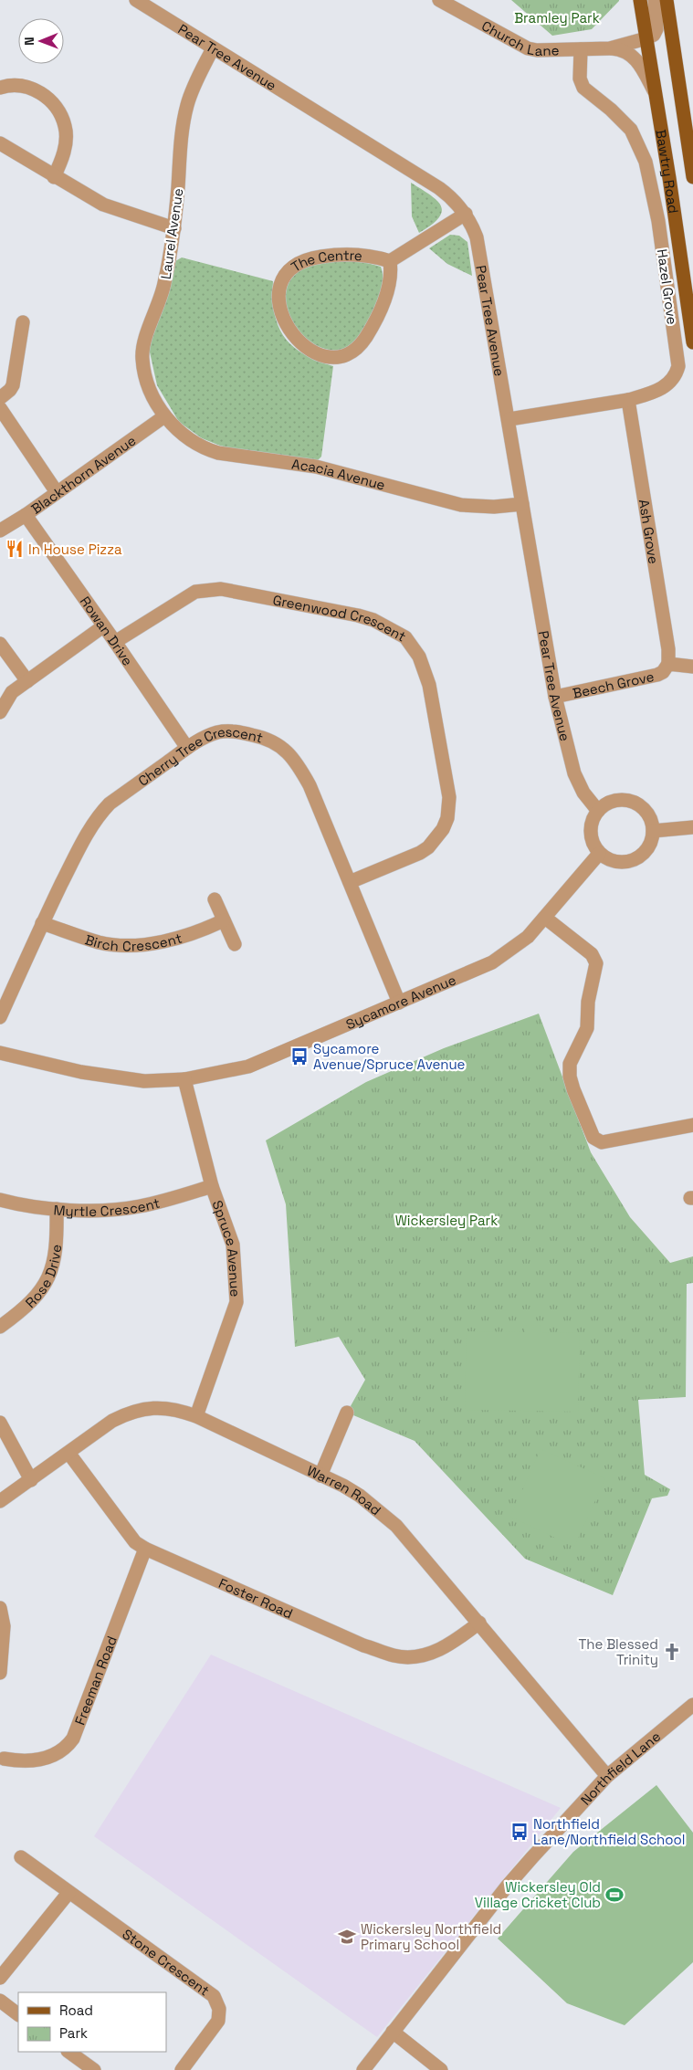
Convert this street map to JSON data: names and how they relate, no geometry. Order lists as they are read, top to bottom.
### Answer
{
  "streets": {
    "main road": ["Bawtry Road"],
    "street": [
      "Church Lane",
      "Pear Tree Avenue",
      "Laurel Avenue",
      "The Centre",
      "Hazel Grove",
      "Blackthorn Avenue",
      "Acacia Avenue",
      "Ash Grove",
      "Greenwood Crescent",
      "Rowan Drive",
      "Beech Grove",
      "Cherry Tree Crescent",
      "Birch Crescent",
      "Sycamore Avenue",
      "Myrtle Crescent",
      "Spruce Avenue",
      "Rose Drive",
      "Warren Road",
      "Foster Road",
      "Freeman Road",
      "Northfield Lane",
      "Stone Crescent"
    ]
  },
  "crossings": [
    ["Church Lane", "Bawtry Road"],
    ["Church Lane", "Hazel Grove"],
    ["Pear Tree Avenue", "Laurel Avenue"],
    ["Pear Tree Avenue", "Hazel Grove"],
    ["Pear Tree Avenue", "Acacia Avenue"],
    ["Pear Tree Avenue", "Beech Grove"],
    ["Pear Tree Avenue", "Sycamore Avenue"],
    ["Laurel Avenue", "Blackthorn Avenue"],
    ["Laurel Avenue", "Acacia Avenue"],
    ["Hazel Grove", "Ash Grove"],
    ["Blackthorn Avenue", "Acacia Avenue"],
    ["Blackthorn Avenue", "Rowan Drive"],
    ["Ash Grove", "Beech Grove"],
    ["Greenwood Crescent", "Rowan Drive"],
    ["Greenwood Crescent", "Cherry Tree Crescent"],
    ["Rowan Drive", "Cherry Tree Crescent"],
    ["Cherry Tree Crescent", "Birch Crescent"],
    ["Cherry Tree Crescent", "Sycamore Avenue"],
    ["Sycamore Avenue", "Spruce Avenue"],
    ["Myrtle Crescent", "Spruce Avenue"],
    ["Myrtle Crescent", "Rose Drive"],
    ["Spruce Avenue", "Warren Road"],
    ["Warren Road", "Foster Road"],
    ["Warren Road", "Northfield Lane"],
    ["Foster Road", "Freeman Road"]
  ],
  "parks": ["Bramley Park", "Wickersley Park"],
  "places": {
    "restaurant": ["In House Pizza"],
    "bus stop": ["Sycamore Avenue/Spruce Avenue", "Northfield Lane/Northfield School"],
    "church": ["The Blessed Trinity"],
    "sports": ["Wickersley Old Village Cricket Club"],
    "school or university": ["Wickersley Northfield Primary School"]
  },
  "legend": ["Road", "Park"],
  "north": "left"
}
